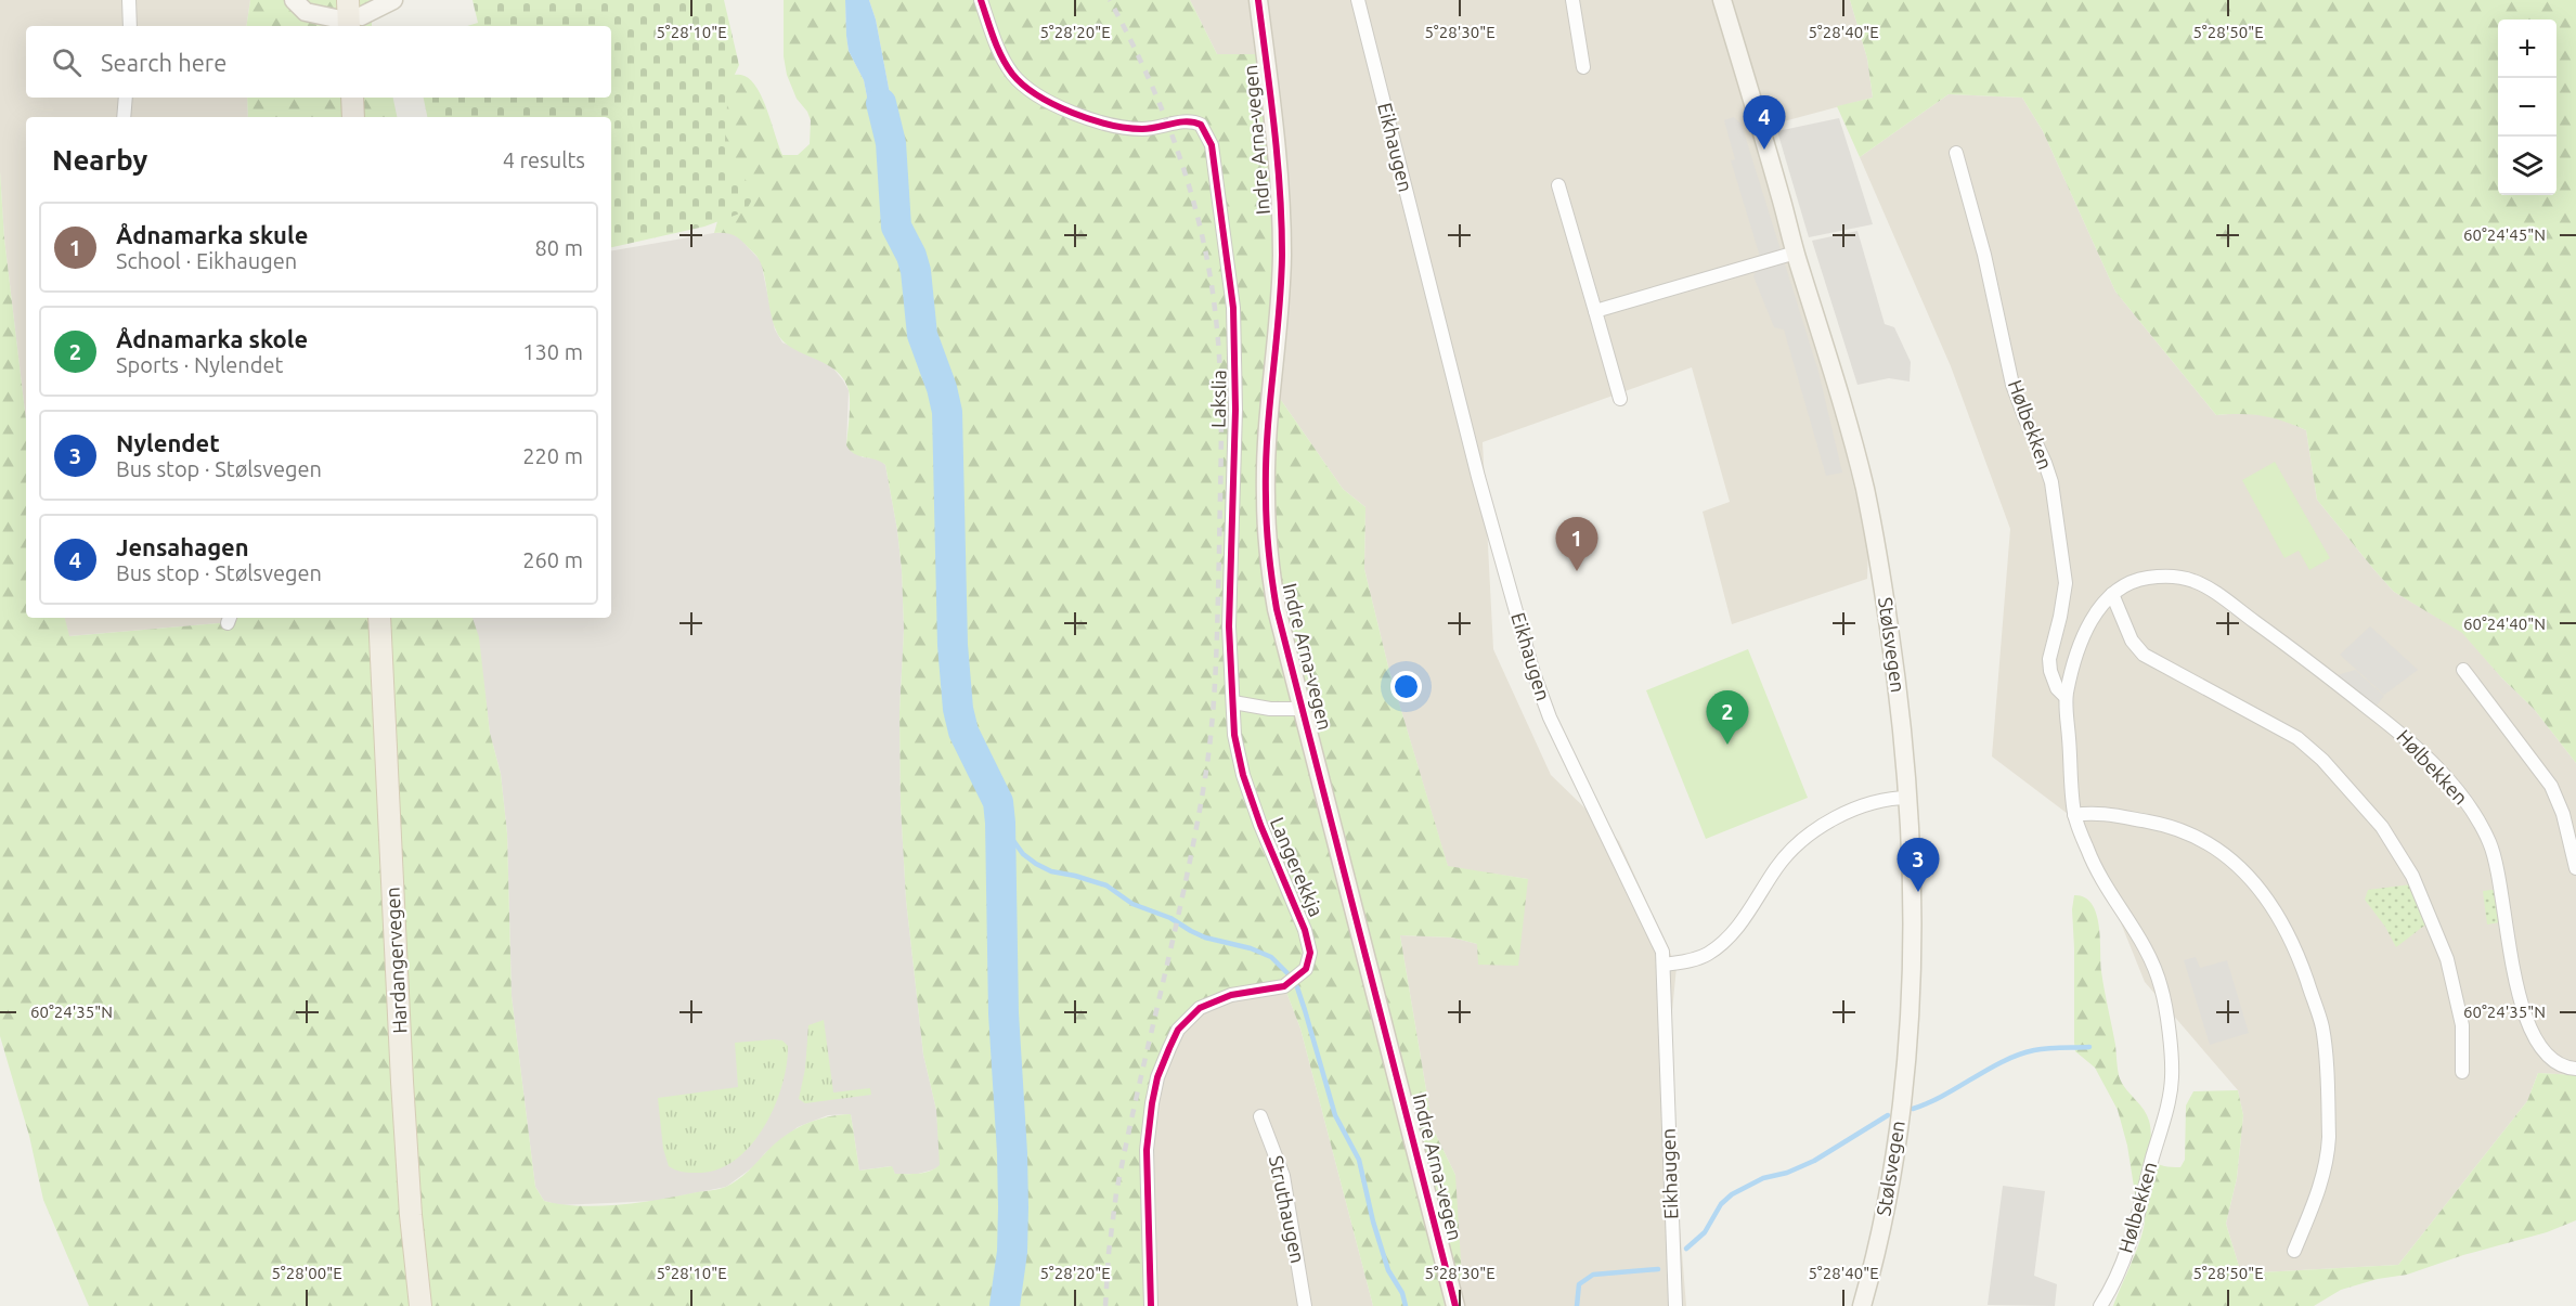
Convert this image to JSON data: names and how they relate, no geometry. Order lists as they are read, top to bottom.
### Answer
{
  "streets": {
    "main road": ["Indre Arna-vegen", "Stølsvegen", "Hardangervegen"],
    "street": [
      "Eikhaugen",
      "Lakslia",
      "Hølbekken",
      "Langerekkja",
      "Struthaugen"
    ]
  },
  "crossings": [
    ["Lakslia", "Langerekkja"]
  ],
  "page": {
    "map_buttons": ["+", "−"],
    "search": "Search here",
    "pins": [
      "4",
      "1",
      "2",
      "3"
    ],
    "heading": ["Nearby", "4 results"],
    "list": [
      {
        "mark": "1",
        "name": "Ådnamarka skule",
        "note": "School · Eikhaugen",
        "value": "80 m"
      },
      {
        "mark": "2",
        "name": "Ådnamarka skole",
        "note": "Sports · Nylendet",
        "value": "130 m"
      },
      {
        "mark": "3",
        "name": "Nylendet",
        "note": "Bus stop · Stølsvegen",
        "value": "220 m"
      },
      {
        "mark": "4",
        "name": "Jensahagen",
        "note": "Bus stop · Stølsvegen",
        "value": "260 m"
      }
    ]
  },
  "coordinates": [
    "5°28'10\"E",
    "5°28'20\"E",
    "5°28'30\"E",
    "5°28'40\"E",
    "5°28'50\"E",
    "60°24'45\"N",
    "60°24'40\"N",
    "60°24'35\"N",
    "5°28'00\"E"
  ]
}
